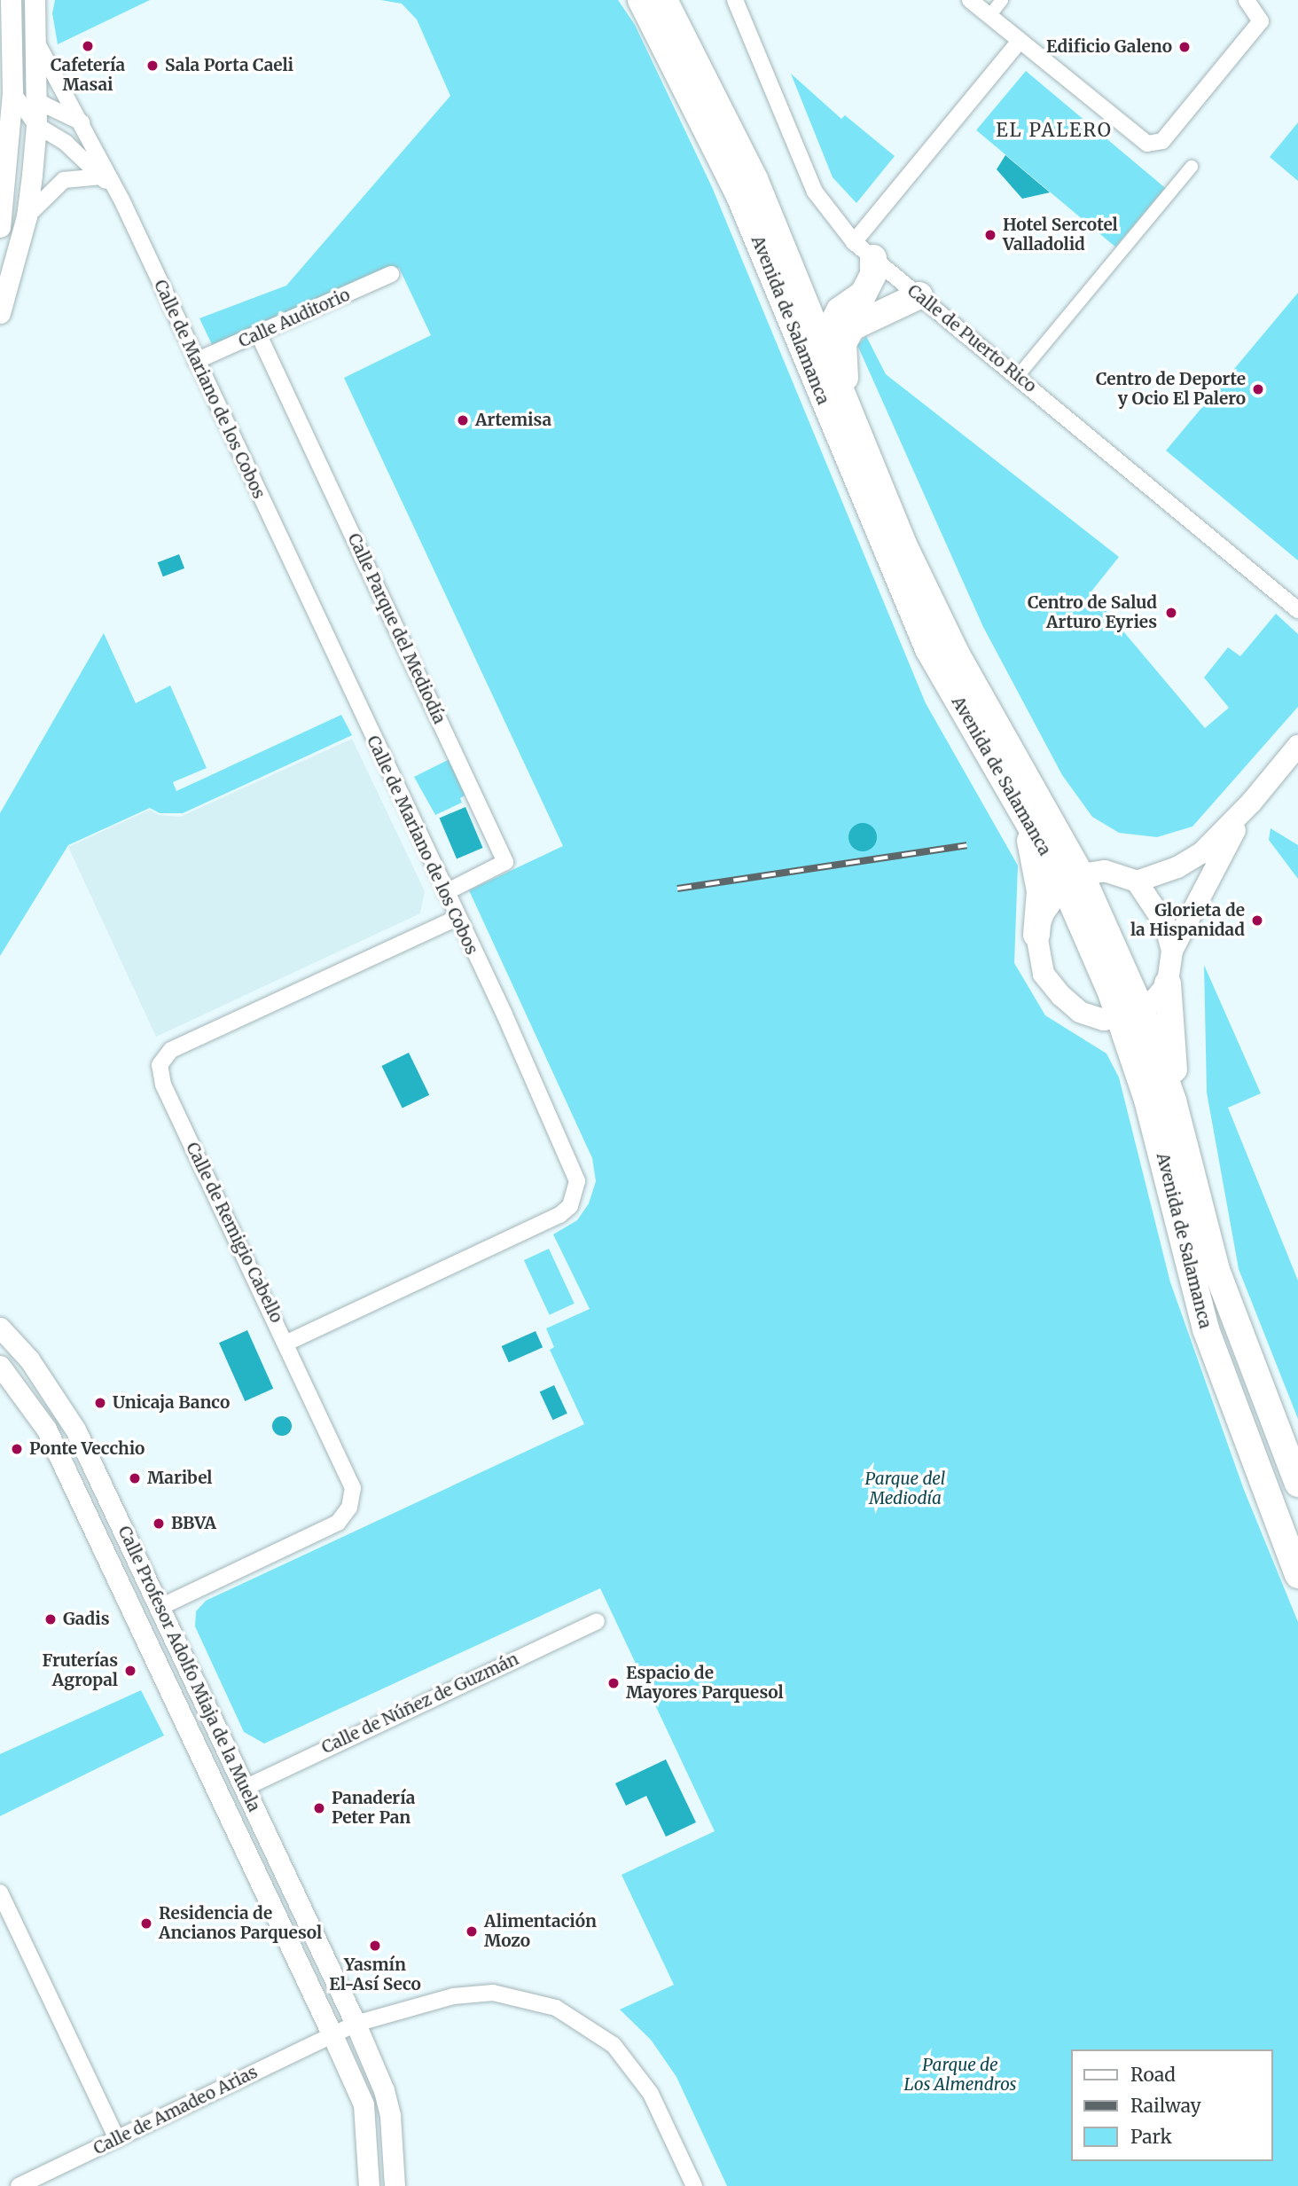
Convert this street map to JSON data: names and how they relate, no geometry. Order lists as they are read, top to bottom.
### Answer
{
  "streets": {
    "highway": ["Avenida de Salamanca"],
    "street": [
      "Calle Auditorio",
      "Calle de Puerto Rico",
      "Calle de Mariano de los Cobos",
      "Calle Parque del Mediodía",
      "Calle de Remigio Cabello",
      "Calle Profesor Adolfo Miaja de la Muela",
      "Calle de Núñez de Guzmán",
      "Calle de Amadeo Arias"
    ]
  },
  "crossings": [
    ["Calle Auditorio", "Calle de Mariano de los Cobos"],
    ["Calle Auditorio", "Calle Parque del Mediodía"],
    ["Calle de Mariano de los Cobos", "Calle Parque del Mediodía"],
    ["Calle de Mariano de los Cobos", "Calle de Remigio Cabello"],
    ["Calle de Remigio Cabello", "Calle Profesor Adolfo Miaja de la Muela"],
    ["Calle Profesor Adolfo Miaja de la Muela", "Calle de Núñez de Guzmán"],
    ["Calle Profesor Adolfo Miaja de la Muela", "Calle de Amadeo Arias"]
  ],
  "districts": ["EL PALERO"],
  "parks": ["Parque del Mediodía", "Parque de Los Almendros"],
  "places": [
    "Cafetería Masai",
    "Edificio Galeno",
    "Sala Porta Caeli",
    "Hotel Sercotel Valladolid",
    "Centro de Deporte y Ocio El Palero",
    "Artemisa",
    "Centro de Salud Arturo Eyries",
    "Glorieta de la Hispanidad",
    "Unicaja Banco",
    "Ponte Vecchio",
    "Maribel",
    "BBVA",
    "Gadis",
    "Fruterías Agropal",
    "Espacio de Mayores Parquesol",
    "Panadería Peter Pan",
    "Residencia de Ancianos Parquesol",
    "Alimentación Mozo",
    "Yasmín El-Así Seco"
  ],
  "legend": ["Road", "Railway", "Park"]
}
